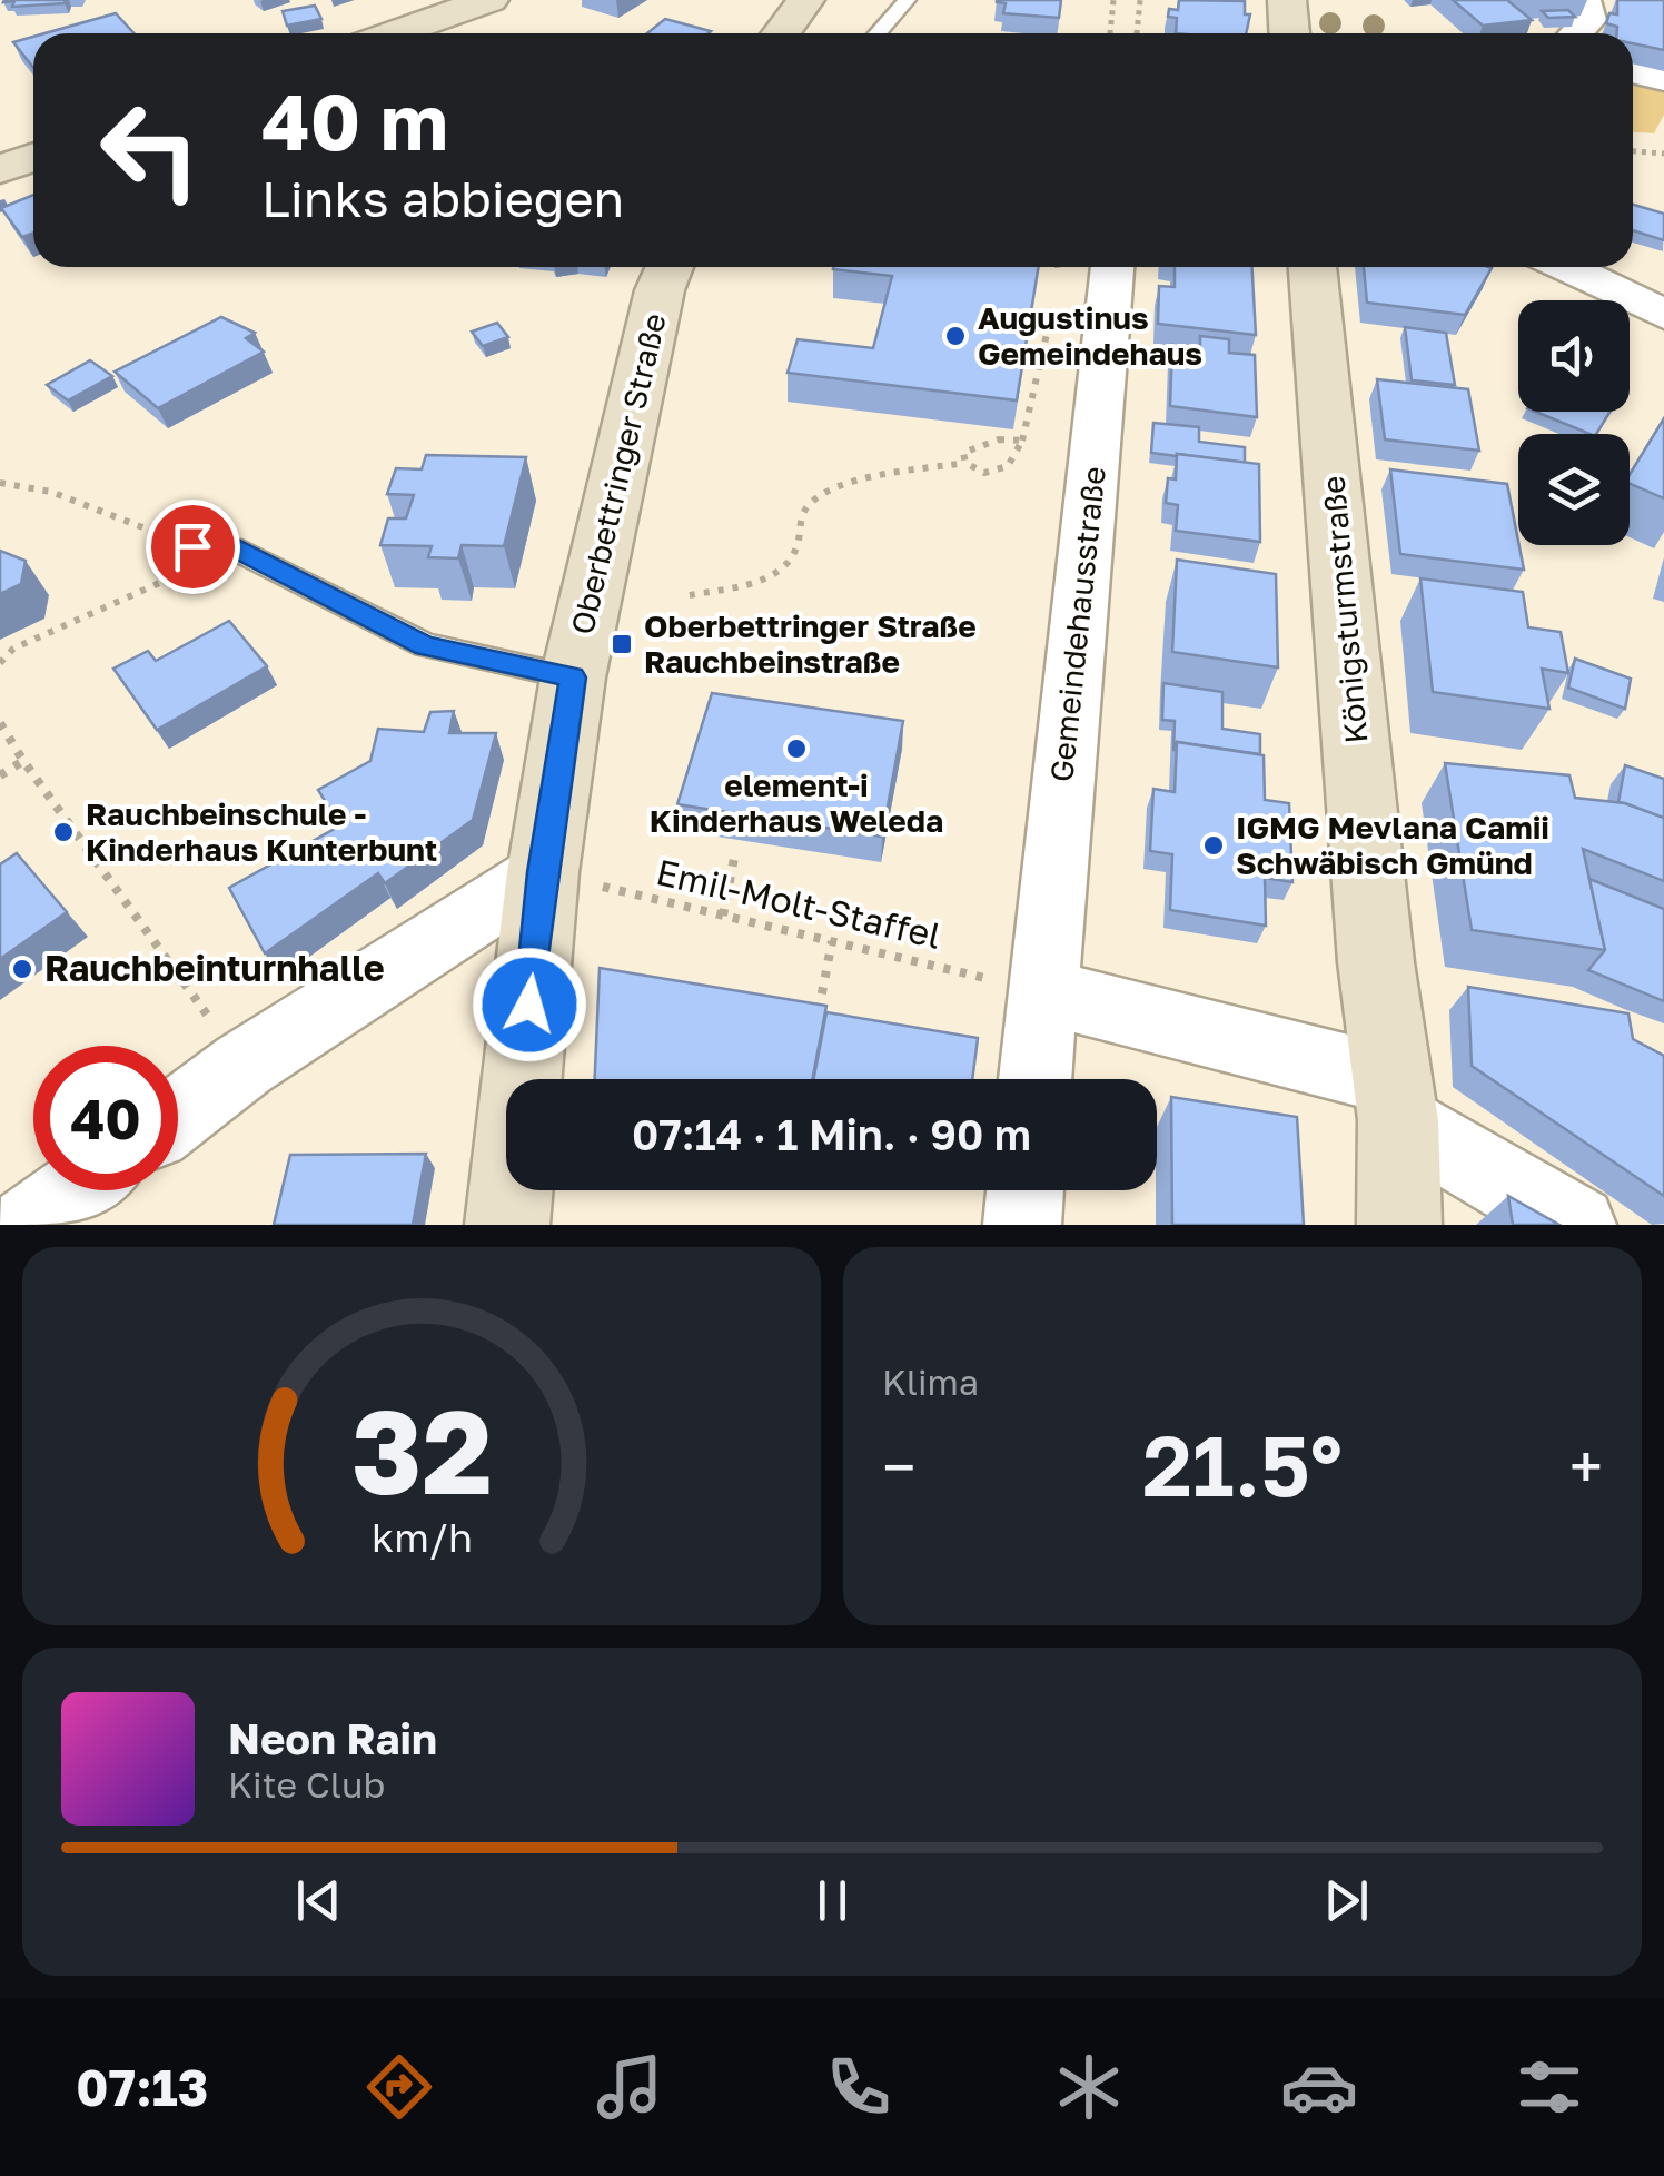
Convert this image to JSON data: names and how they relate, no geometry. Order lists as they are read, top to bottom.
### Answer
{
  "streets": {
    "street": ["Oberbettringer Straße", "Königsturmstraße", "Gemeindehausstraße"],
    "path": ["Emil-Molt-Staffel"]
  },
  "crossings": [
    ["Oberbettringer Straße", "Emil-Molt-Staffel"],
    ["Gemeindehausstraße", "Emil-Molt-Staffel"]
  ],
  "places": {
    "other": [
      "Augustinus Gemeindehaus",
      "element-i Kinderhaus Weleda",
      "Rauchbeinschule - Kinderhaus Kunterbunt",
      "IGMG Mevlana Camii Schwäbisch Gmünd",
      "Rauchbeinturnhalle"
    ],
    "transit": ["Oberbettringer Straße Rauchbeinstraße"]
  },
  "page": {
    "turn": ["40 m", "Links abbiegen"],
    "limit": "40",
    "trip": "07:14 · 1 Min. · 90 m",
    "tile": "Klima",
    "heat": ["−", "21.5°", "+"],
    "song": ["Neon Rain", "Kite Club"],
    "tabs": "07:13",
    "gauge": ["32", "km/h"]
  }
}
